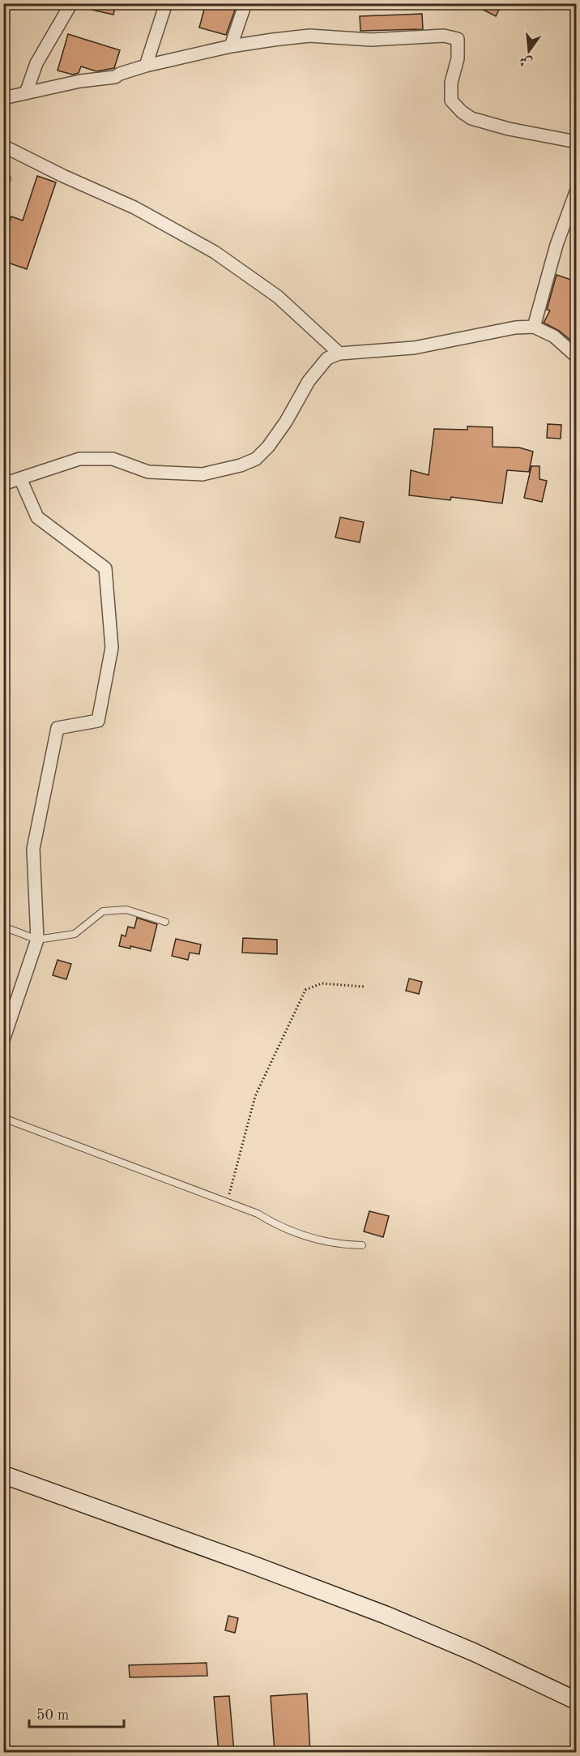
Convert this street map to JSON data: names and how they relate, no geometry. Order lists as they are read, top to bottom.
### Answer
{
  "scale_bar": "50 m",
  "north": "bottom"
}
